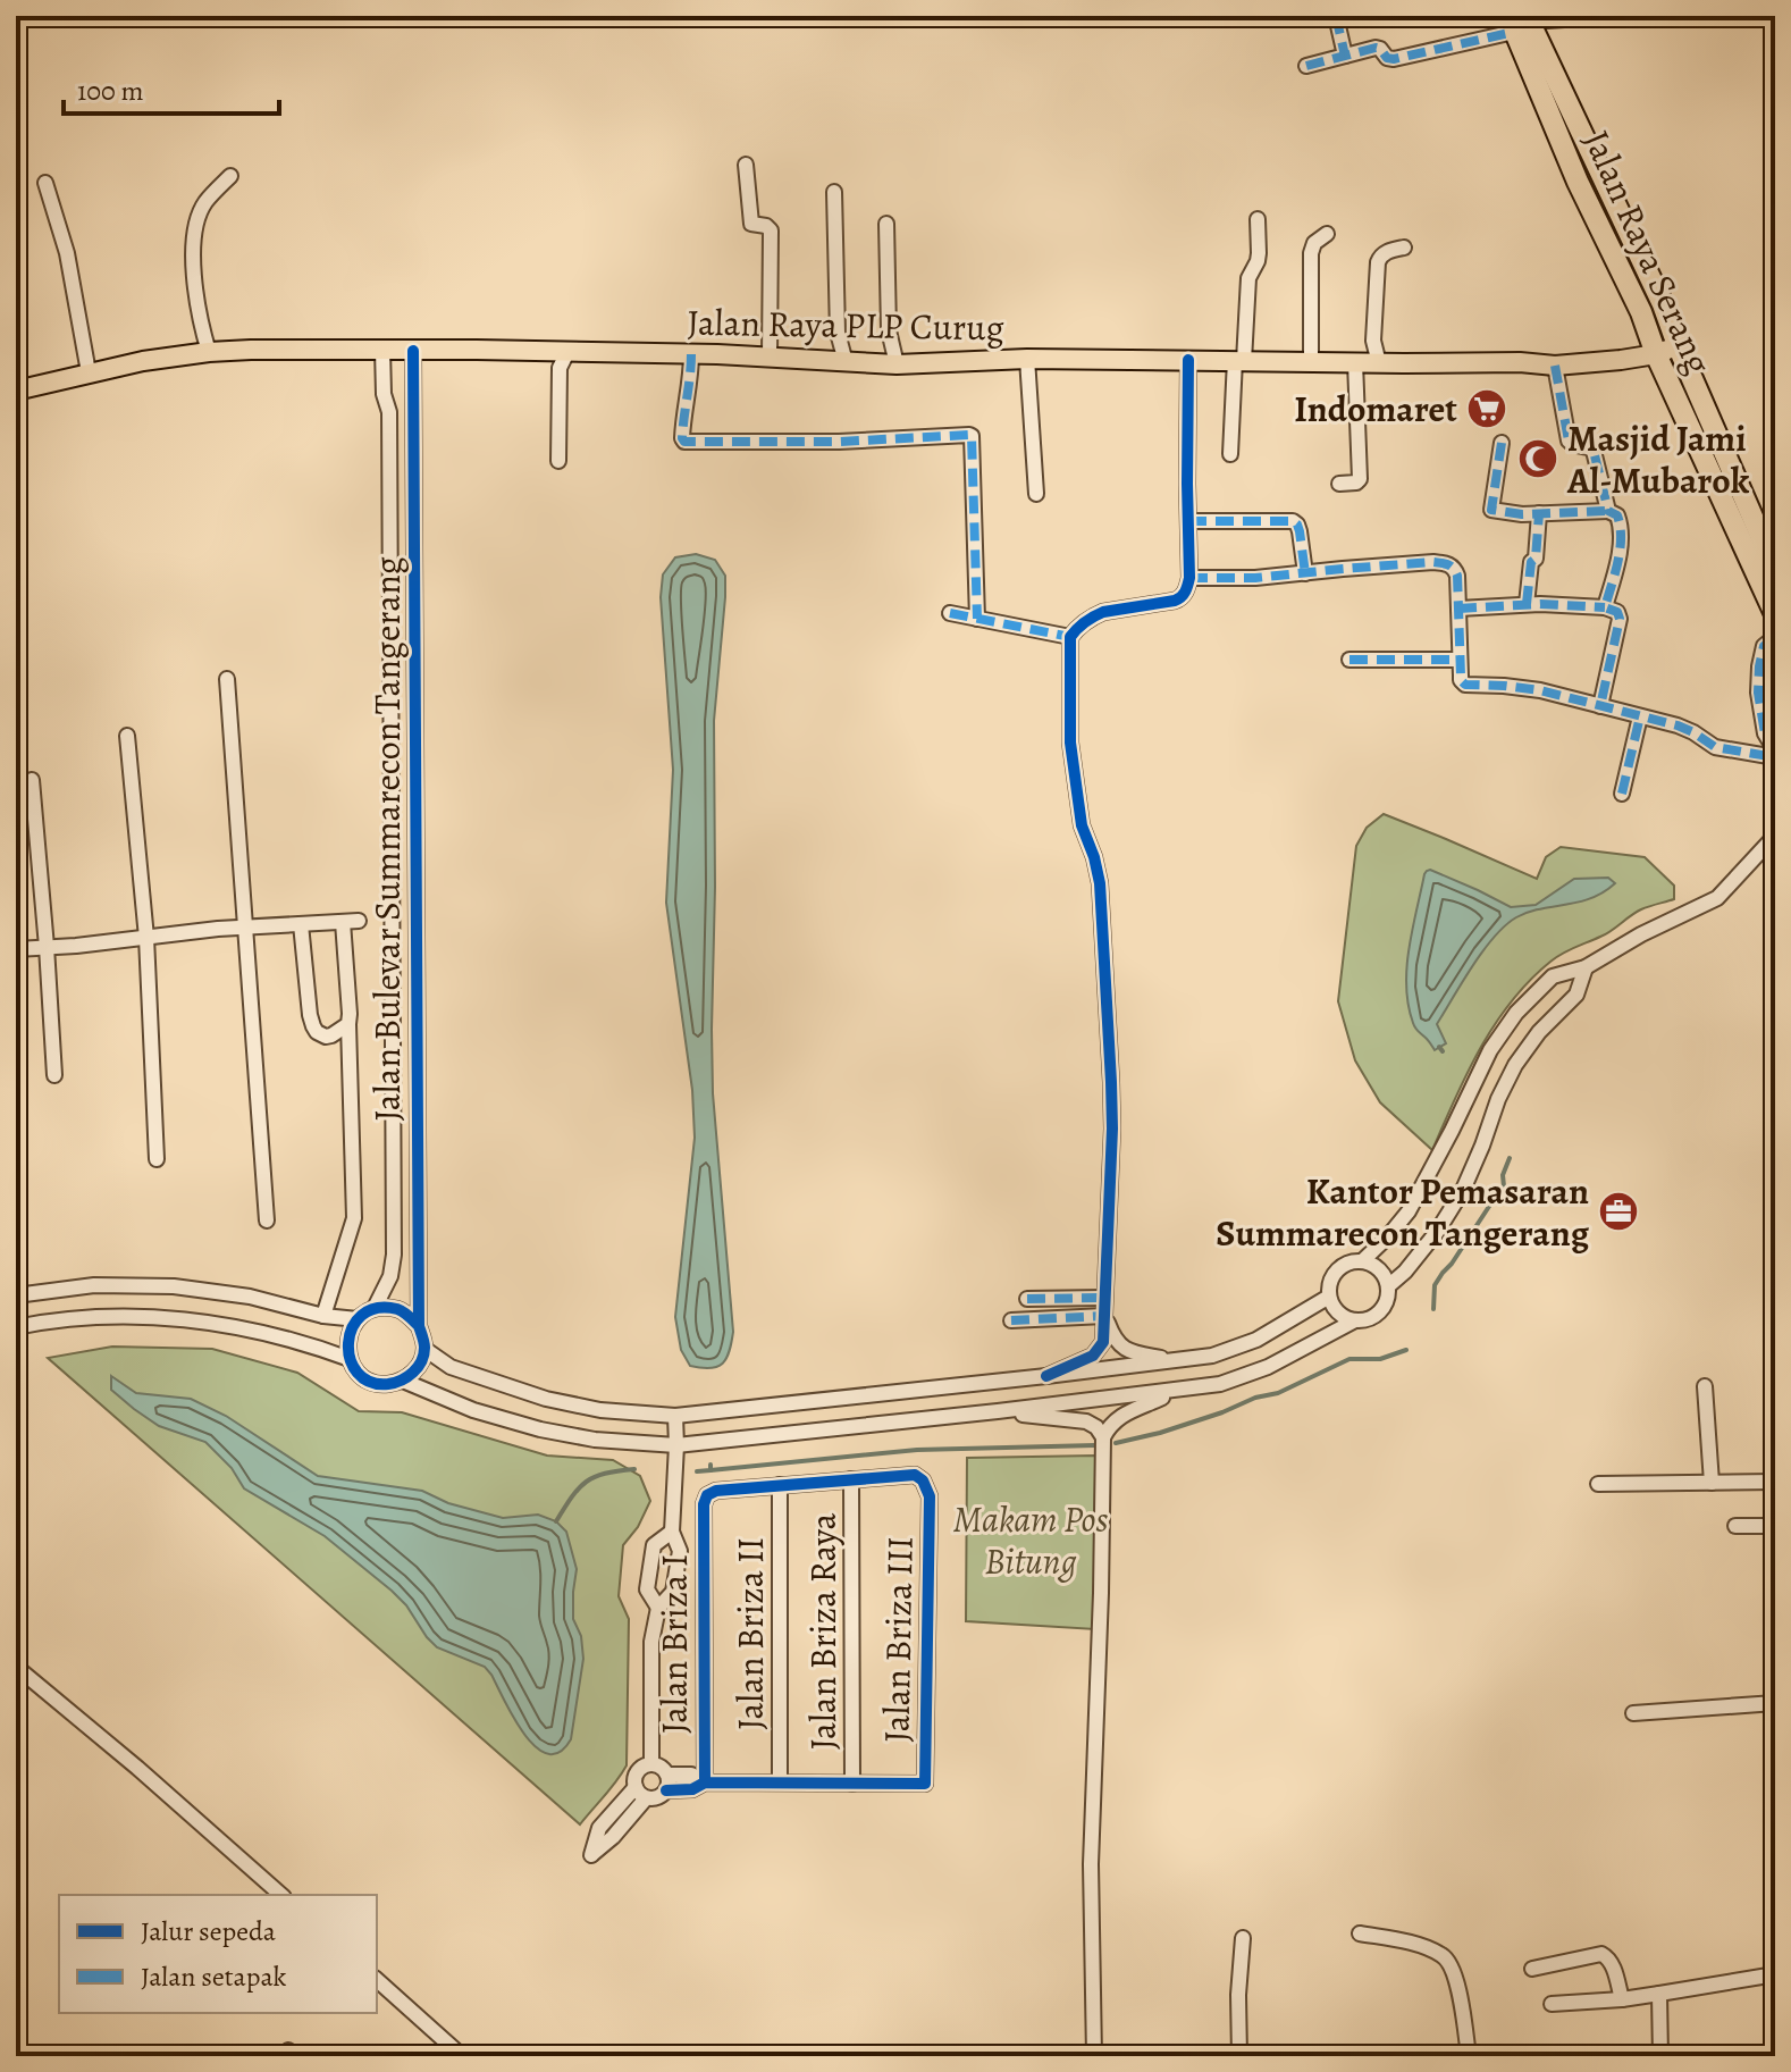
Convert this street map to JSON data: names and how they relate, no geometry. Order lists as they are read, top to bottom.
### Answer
{
  "streets": {
    "highway": ["Jalan Raya Serang"],
    "main road": ["Jalan Raya PLP Curug"],
    "street": [
      "Jalan Bulevar Summarecon Tangerang",
      "Jalan Briza Raya",
      "Jalan Briza II",
      "Jalan Briza III",
      "Jalan Briza I"
    ]
  },
  "crossings": [
    ["Jalan Raya Serang", "Jalan Raya PLP Curug"],
    ["Jalan Raya PLP Curug", "Jalan Bulevar Summarecon Tangerang"],
    ["Jalan Briza Raya", "Jalan Briza III"],
    ["Jalan Briza II", "Jalan Briza I"]
  ],
  "parks": ["Makam Pos Bitung"],
  "places": {
    "supermarket": ["Indomaret"],
    "mosque": ["Masjid Jami Al-Mubarok"],
    "office": ["Kantor Pemasaran Summarecon Tangerang"]
  },
  "legend": ["Jalur sepeda", "Jalan setapak"],
  "scale_bar": "100 m"
}
